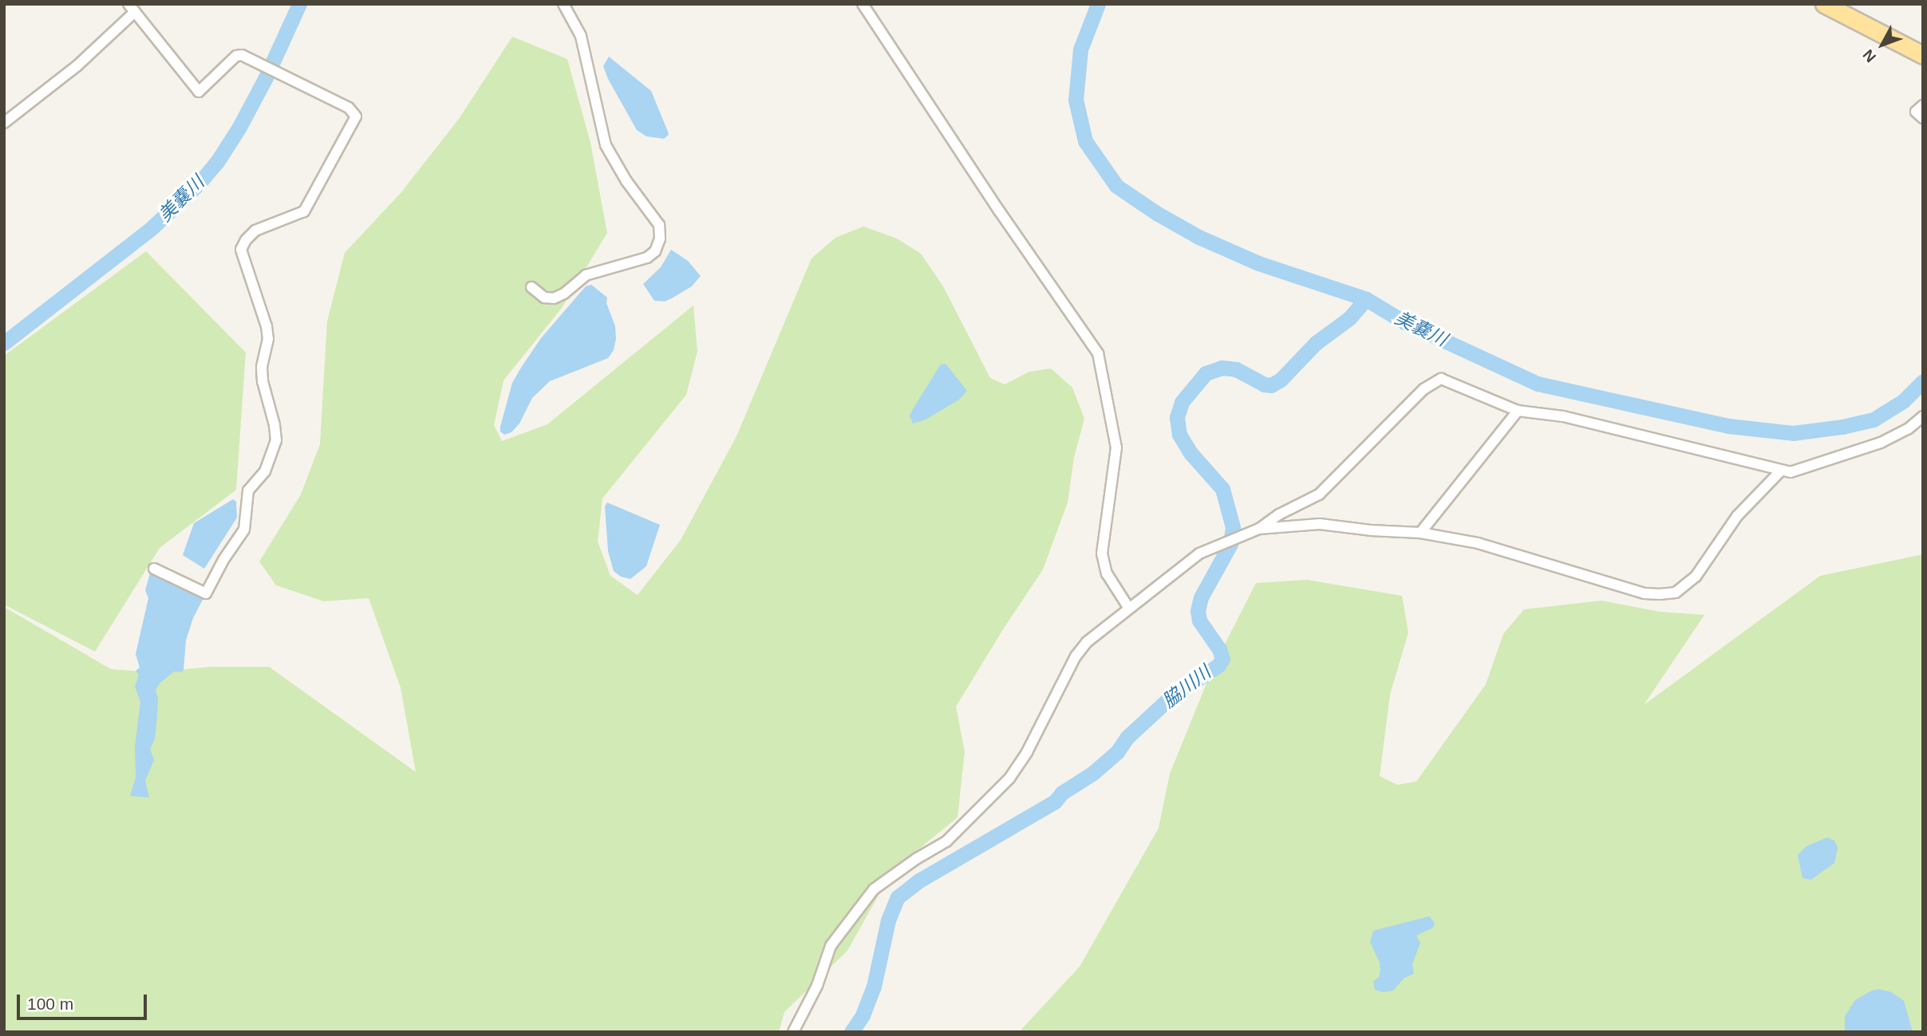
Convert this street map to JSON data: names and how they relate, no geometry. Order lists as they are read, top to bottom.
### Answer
{
  "water": ["美嚢川", "脇川川"],
  "scale_bar": "100 m",
  "north": "bottom left"
}
